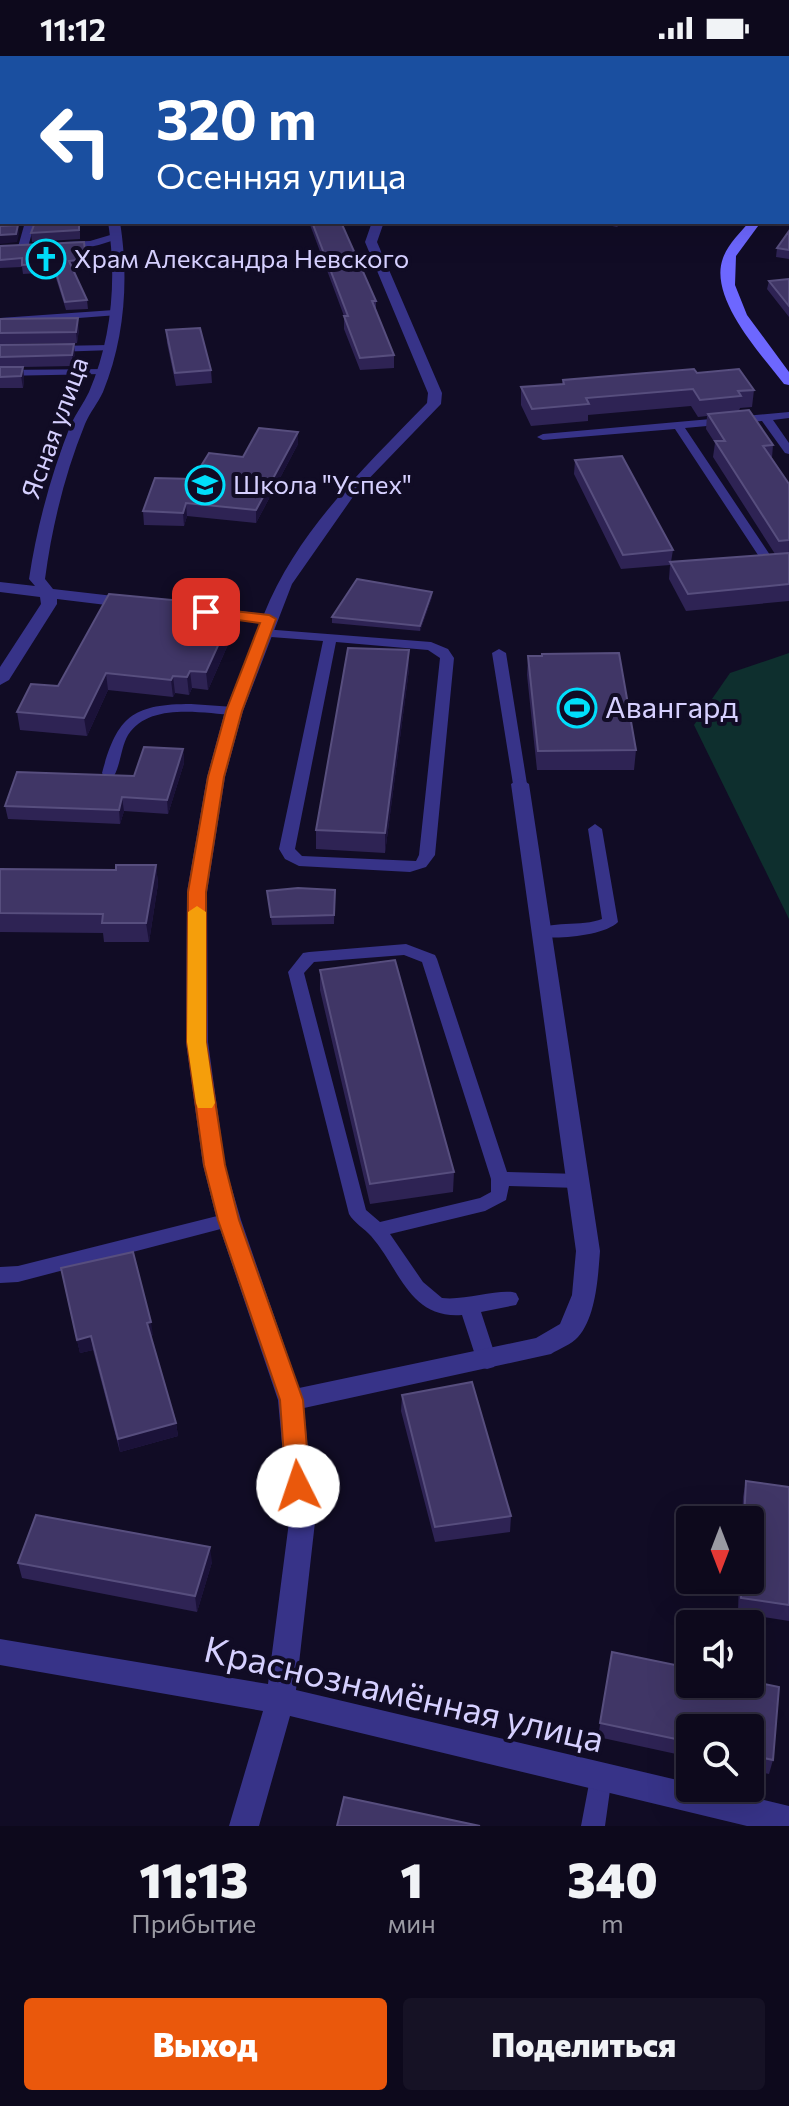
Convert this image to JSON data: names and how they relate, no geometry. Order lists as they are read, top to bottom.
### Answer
{
  "streets": {
    "street": ["Ясная улица", "Краснознамённая улица"]
  },
  "places": {
    "church": ["Храм Александра Невского"],
    "school or university": ["Школа \"Успех\""],
    "sports": ["Авангард"]
  },
  "north": "bottom",
  "page": {
    "status": "11:12",
    "turn": ["320 m", "Осенняя улица"],
    "eta": [
      "11:13",
      "Прибытие",
      "1",
      "мин",
      "340",
      "m"
    ],
    "buttons": ["Выход", "Поделиться"]
  }
}
